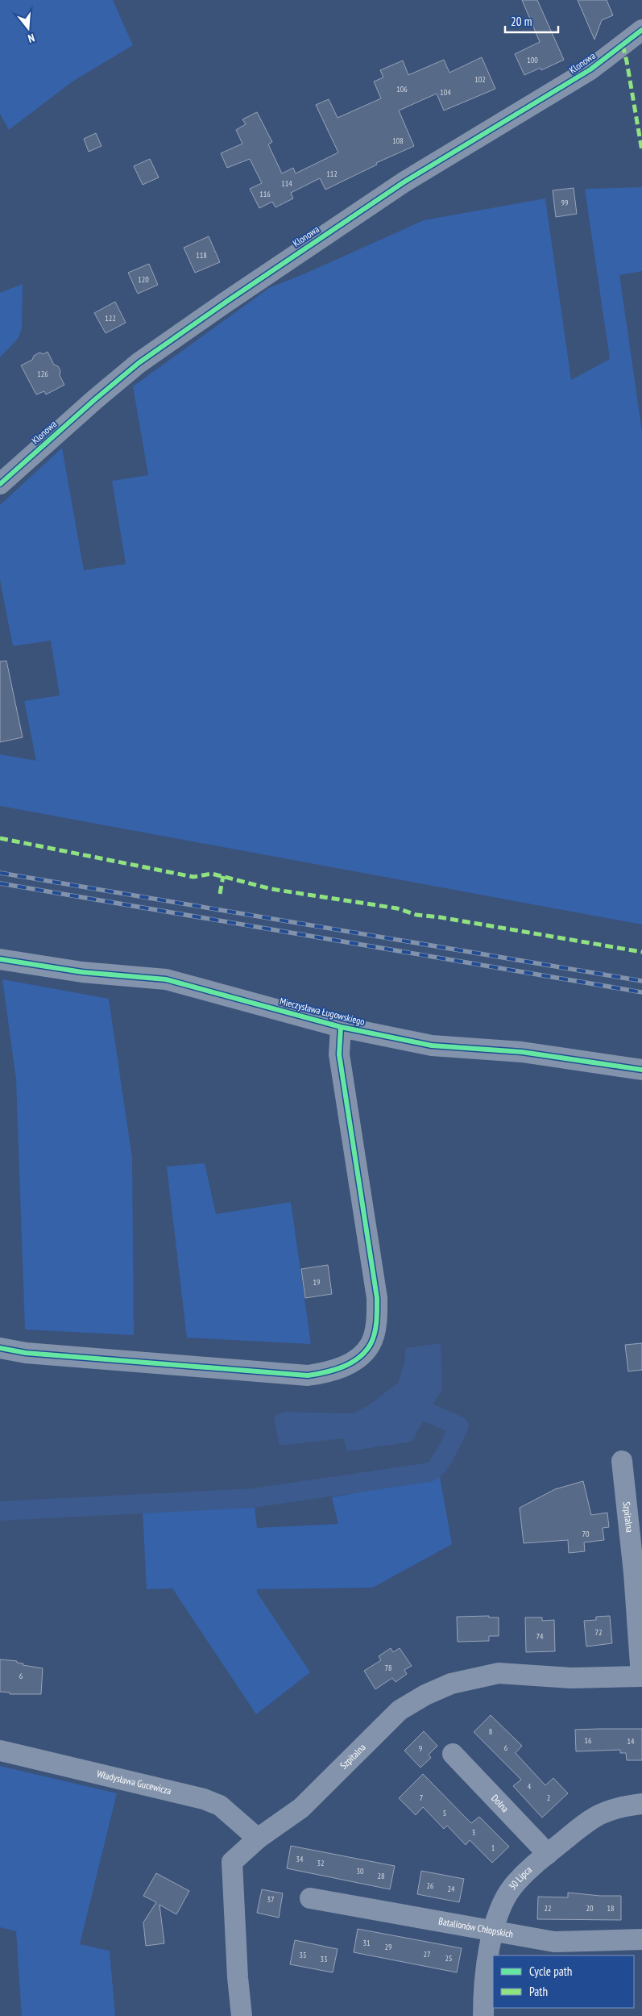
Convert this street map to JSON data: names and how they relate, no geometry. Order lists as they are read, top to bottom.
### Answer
{
  "streets": {
    "street": [
      "Klonowa",
      "Mieczysława Ługowskiego",
      "Szpitalna",
      "Władysława Gucewicza",
      "Dolna",
      "30 Lipca",
      "Batalionów Chłopskich"
    ]
  },
  "crossings": [
    ["Szpitalna", "Władysława Gucewicza"],
    ["Dolna", "30 Lipca"],
    ["30 Lipca", "Batalionów Chłopskich"]
  ],
  "house_numbers": [
    "100",
    "102",
    "106",
    "104",
    "108",
    "112",
    "114",
    "116",
    "99",
    "118",
    "120",
    "122",
    "126",
    "19",
    "70",
    "72",
    "74",
    "78",
    "6",
    "8",
    "16",
    "14",
    "6",
    "9",
    "4",
    "7",
    "2",
    "5",
    "3",
    "1",
    "34",
    "32",
    "30",
    "28",
    "26",
    "24",
    "37",
    "22",
    "20",
    "18",
    "31",
    "29",
    "27",
    "35",
    "25",
    "33"
  ],
  "legend": ["Cycle path", "Path"],
  "scale_bar": "20 m",
  "north": "bottom"
}
